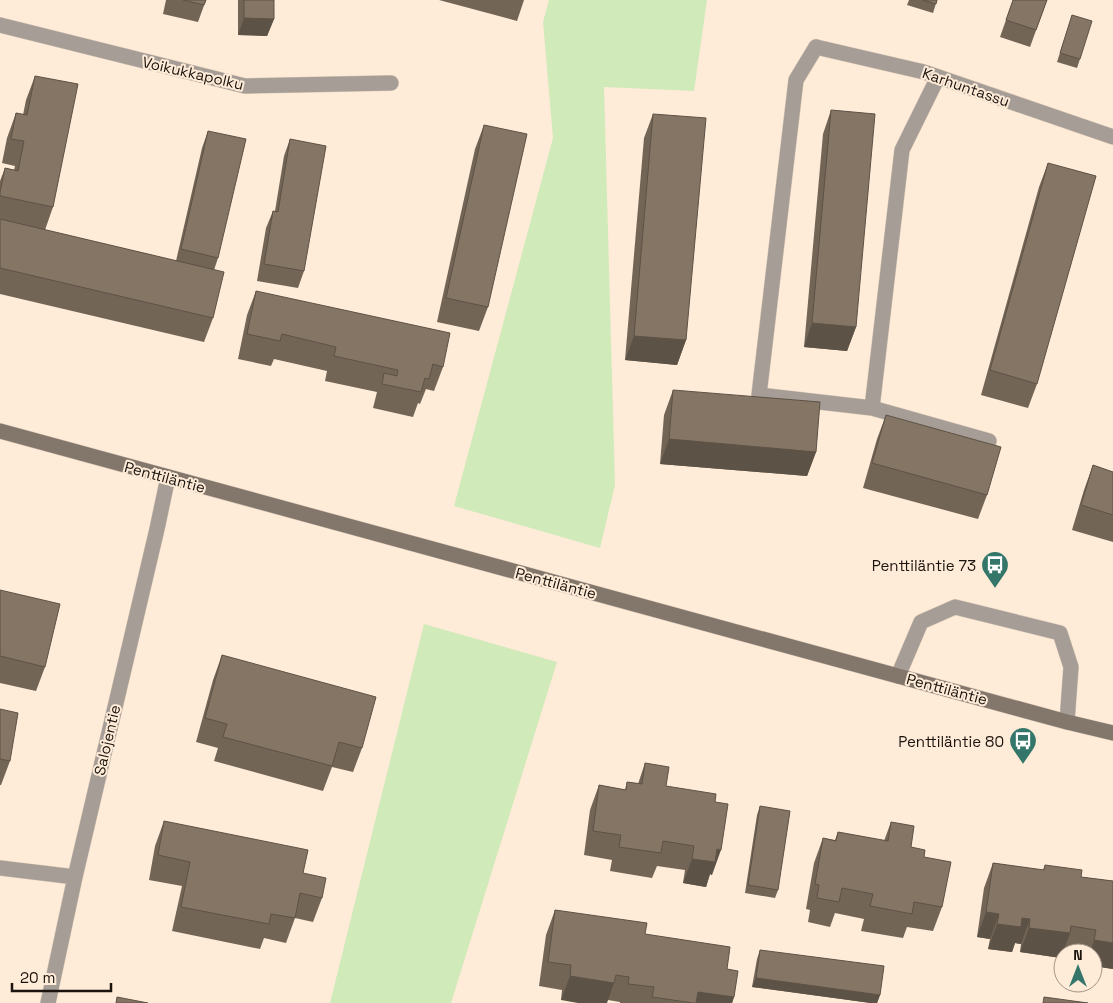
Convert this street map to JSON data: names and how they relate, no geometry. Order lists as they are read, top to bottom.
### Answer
{
  "streets": {
    "street": [
      "Voikukkapolku",
      "Karhuntassu",
      "Penttiläntie",
      "Salojentie"
    ]
  },
  "crossings": [
    ["Penttiläntie", "Salojentie"]
  ],
  "places": {
    "bus stop": ["Penttiläntie 73", "Penttiläntie 80"]
  },
  "scale_bar": "20 m",
  "north": "top"
}
